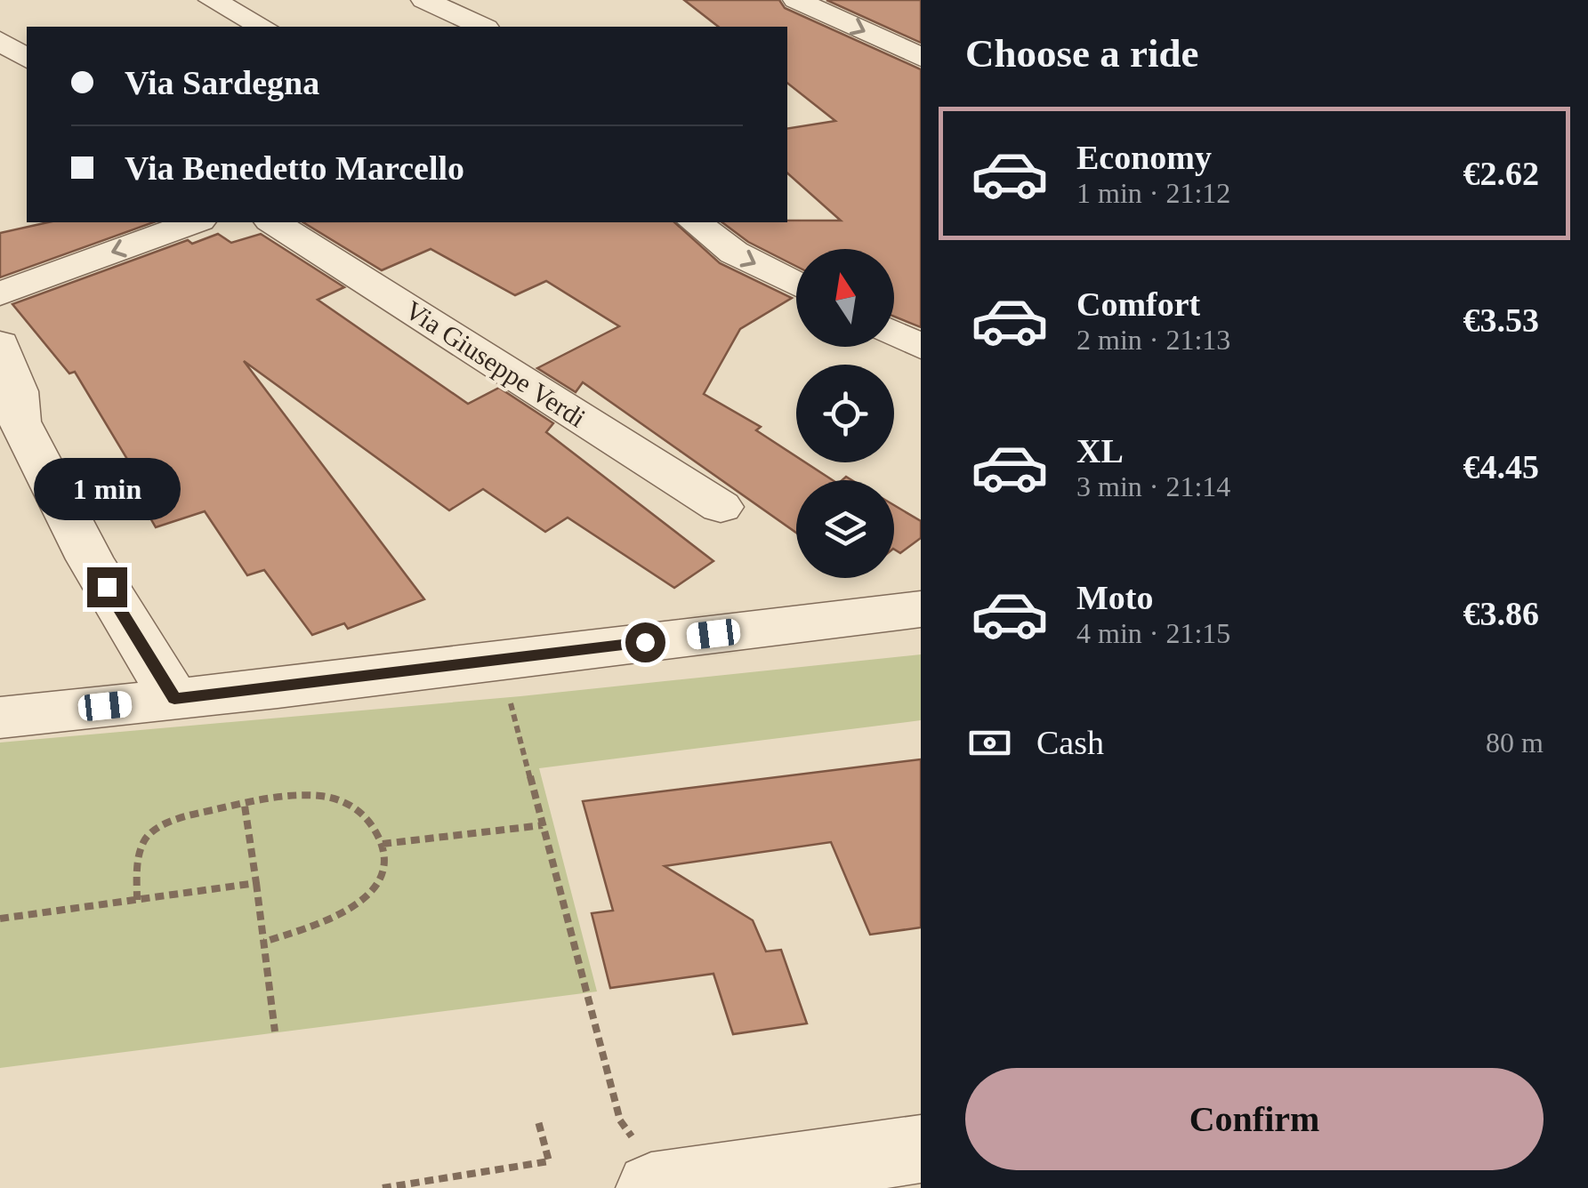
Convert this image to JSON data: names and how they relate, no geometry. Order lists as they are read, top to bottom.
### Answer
{
  "streets": {
    "street": ["Via Giuseppe Verdi"]
  },
  "north": "top",
  "page": {
    "heading": "Choose a ride",
    "banner": ["Via Sardegna", "Via Benedetto Marcello"],
    "list": [
      {
        "name": "Economy",
        "note": "1 min · 21:12",
        "value": "€2.62"
      },
      {
        "name": "Comfort",
        "note": "2 min · 21:13",
        "value": "€3.53"
      },
      {
        "name": "XL",
        "note": "3 min · 21:14",
        "value": "€4.45"
      },
      {
        "name": "Moto",
        "note": "4 min · 21:15",
        "value": "€3.86"
      }
    ],
    "bubble": "1 min",
    "pay": ["Cash", "80 m"],
    "buttons": "Confirm"
  }
}
